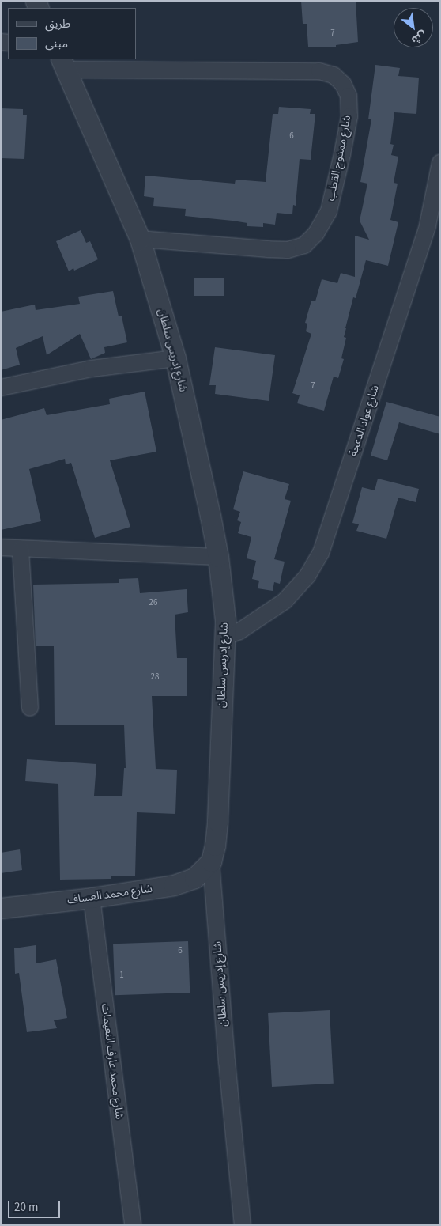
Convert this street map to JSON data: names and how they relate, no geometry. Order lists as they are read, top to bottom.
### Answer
{
  "streets": {
    "street": [
      "شارع ممدوح القطب",
      "شارع إدريس سلطان",
      "شارع عواد الدعجة",
      "شارع محمد العساف",
      "شارع محمد عارف النعيمات"
    ]
  },
  "crossings": [
    ["شارع ممدوح القطب", "شارع إدريس سلطان"],
    ["شارع إدريس سلطان", "شارع عواد الدعجة"],
    ["شارع إدريس سلطان", "شارع محمد العساف"],
    ["شارع محمد العساف", "شارع محمد عارف النعيمات"]
  ],
  "house_numbers": [
    "7",
    "6",
    "7",
    "26",
    "28",
    "6",
    "1"
  ],
  "legend": ["طريق", "مبنى"],
  "scale_bar": "20 m",
  "north": "bottom right"
}
